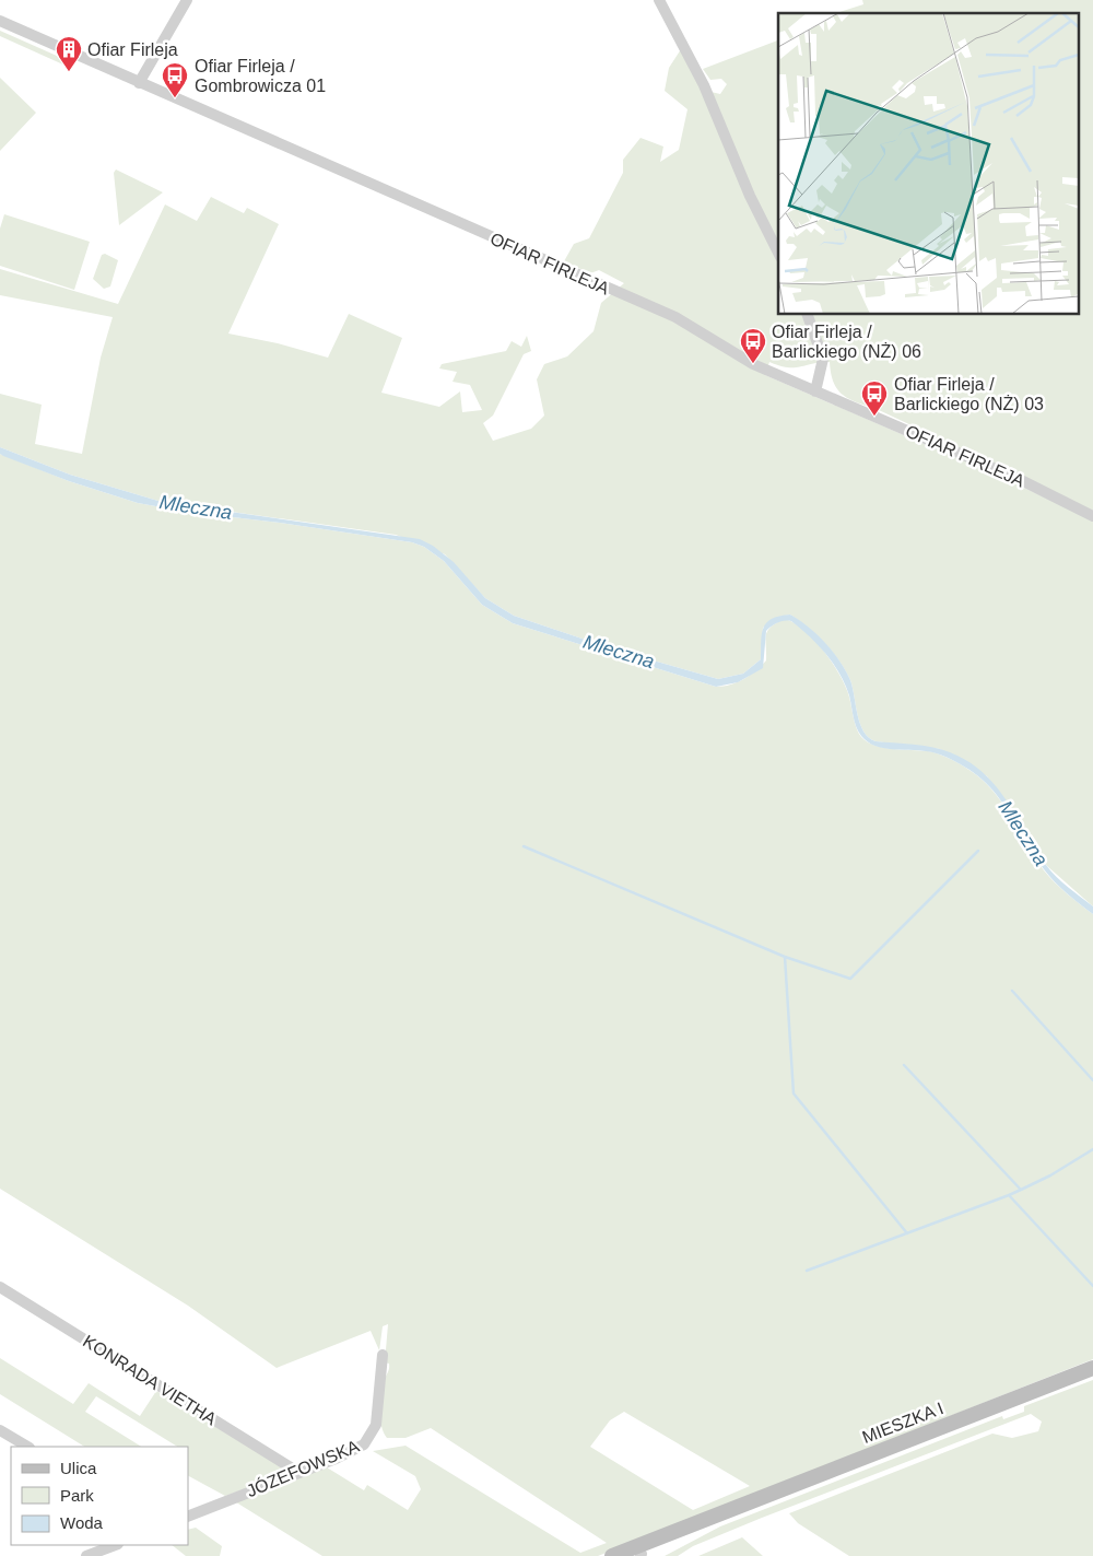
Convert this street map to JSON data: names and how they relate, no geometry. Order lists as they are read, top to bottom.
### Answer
{
  "streets": {
    "street": [
      "OFIAR FIRLEJA",
      "KONRADA VIETHA",
      "MIESZKA I",
      "JÓZEFOWSKA"
    ]
  },
  "crossings": [
    ["KONRADA VIETHA", "JÓZEFOWSKA"]
  ],
  "water": ["Mleczna"],
  "places": {
    "building": ["Ofiar Firleja"],
    "bus stop": ["Ofiar Firleja / Gombrowicza 01", "Ofiar Firleja / Barlickiego (NŻ) 06", "Ofiar Firleja / Barlickiego (NŻ) 03"]
  },
  "legend": ["Ulica", "Park", "Woda"]
}
